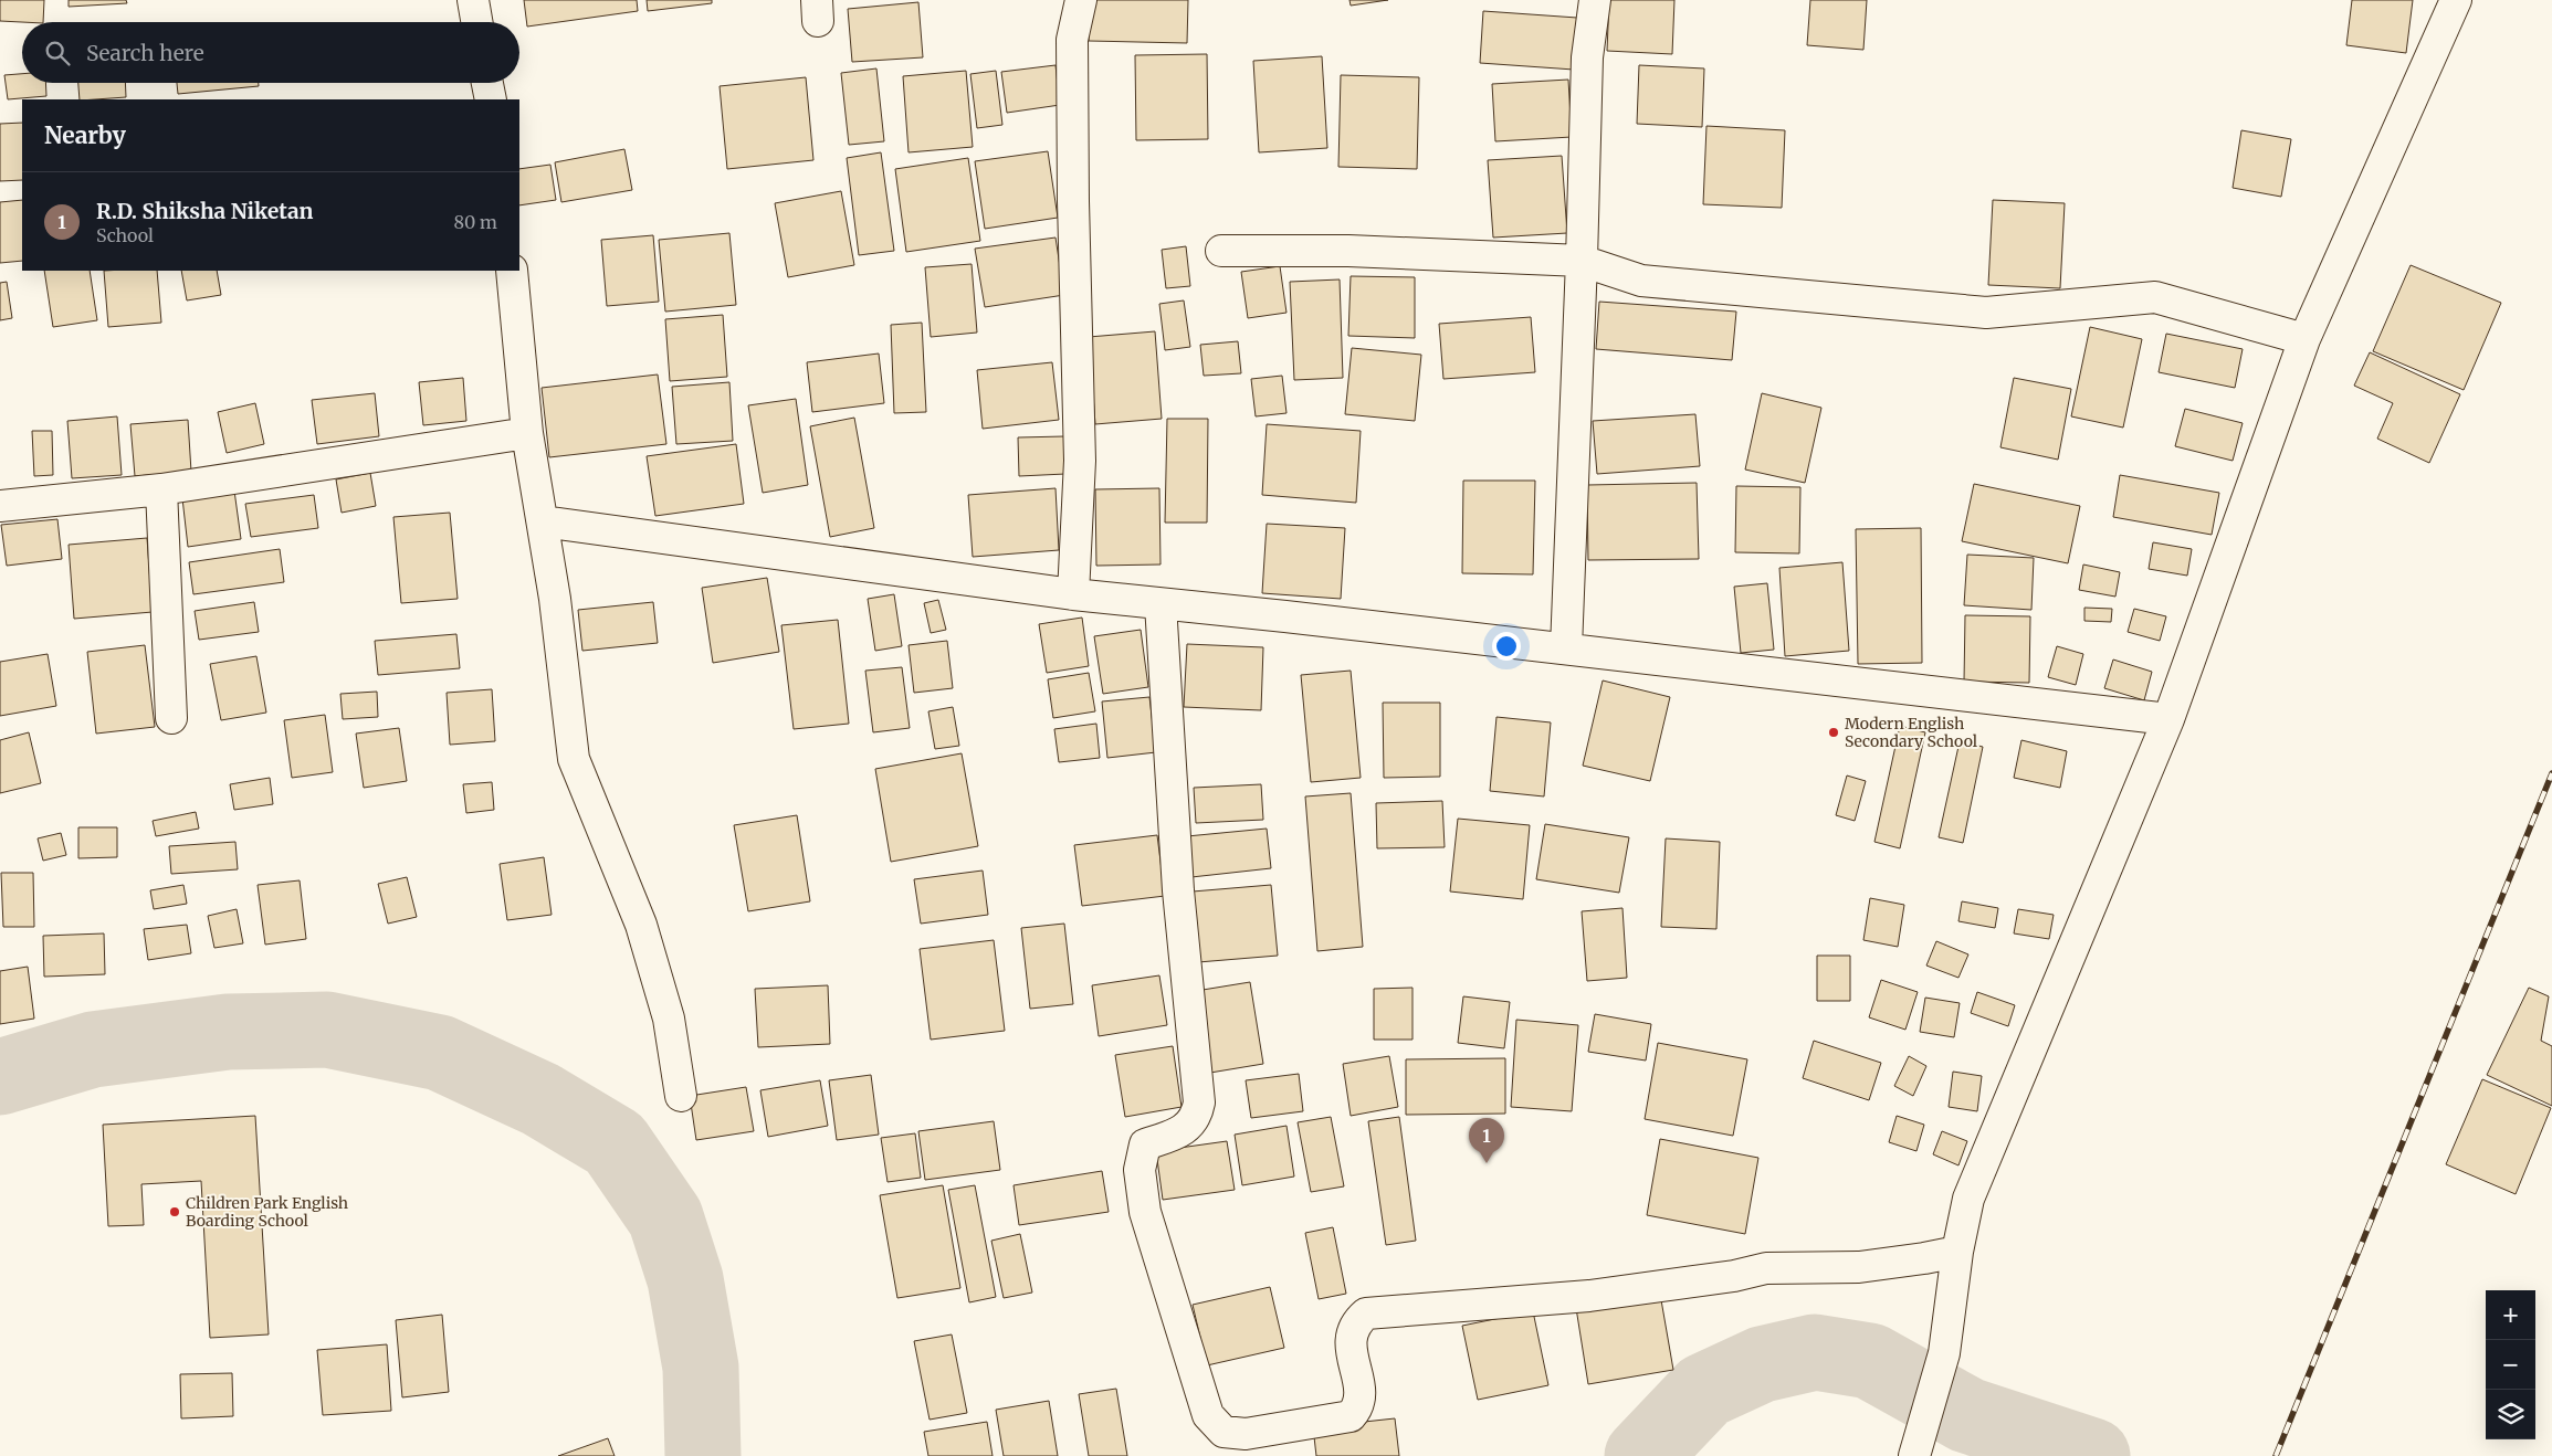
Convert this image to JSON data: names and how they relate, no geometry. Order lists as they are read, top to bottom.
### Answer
{
  "places": ["Modern English Secondary School", "Children Park English Boarding School"],
  "page": {
    "search": "Search here",
    "heading": "Nearby",
    "list": [
      {
        "mark": "1",
        "name": "R.D. Shiksha Niketan",
        "note": "School",
        "value": "80 m"
      }
    ],
    "pins": "1",
    "map_buttons": ["+", "−"]
  }
}
